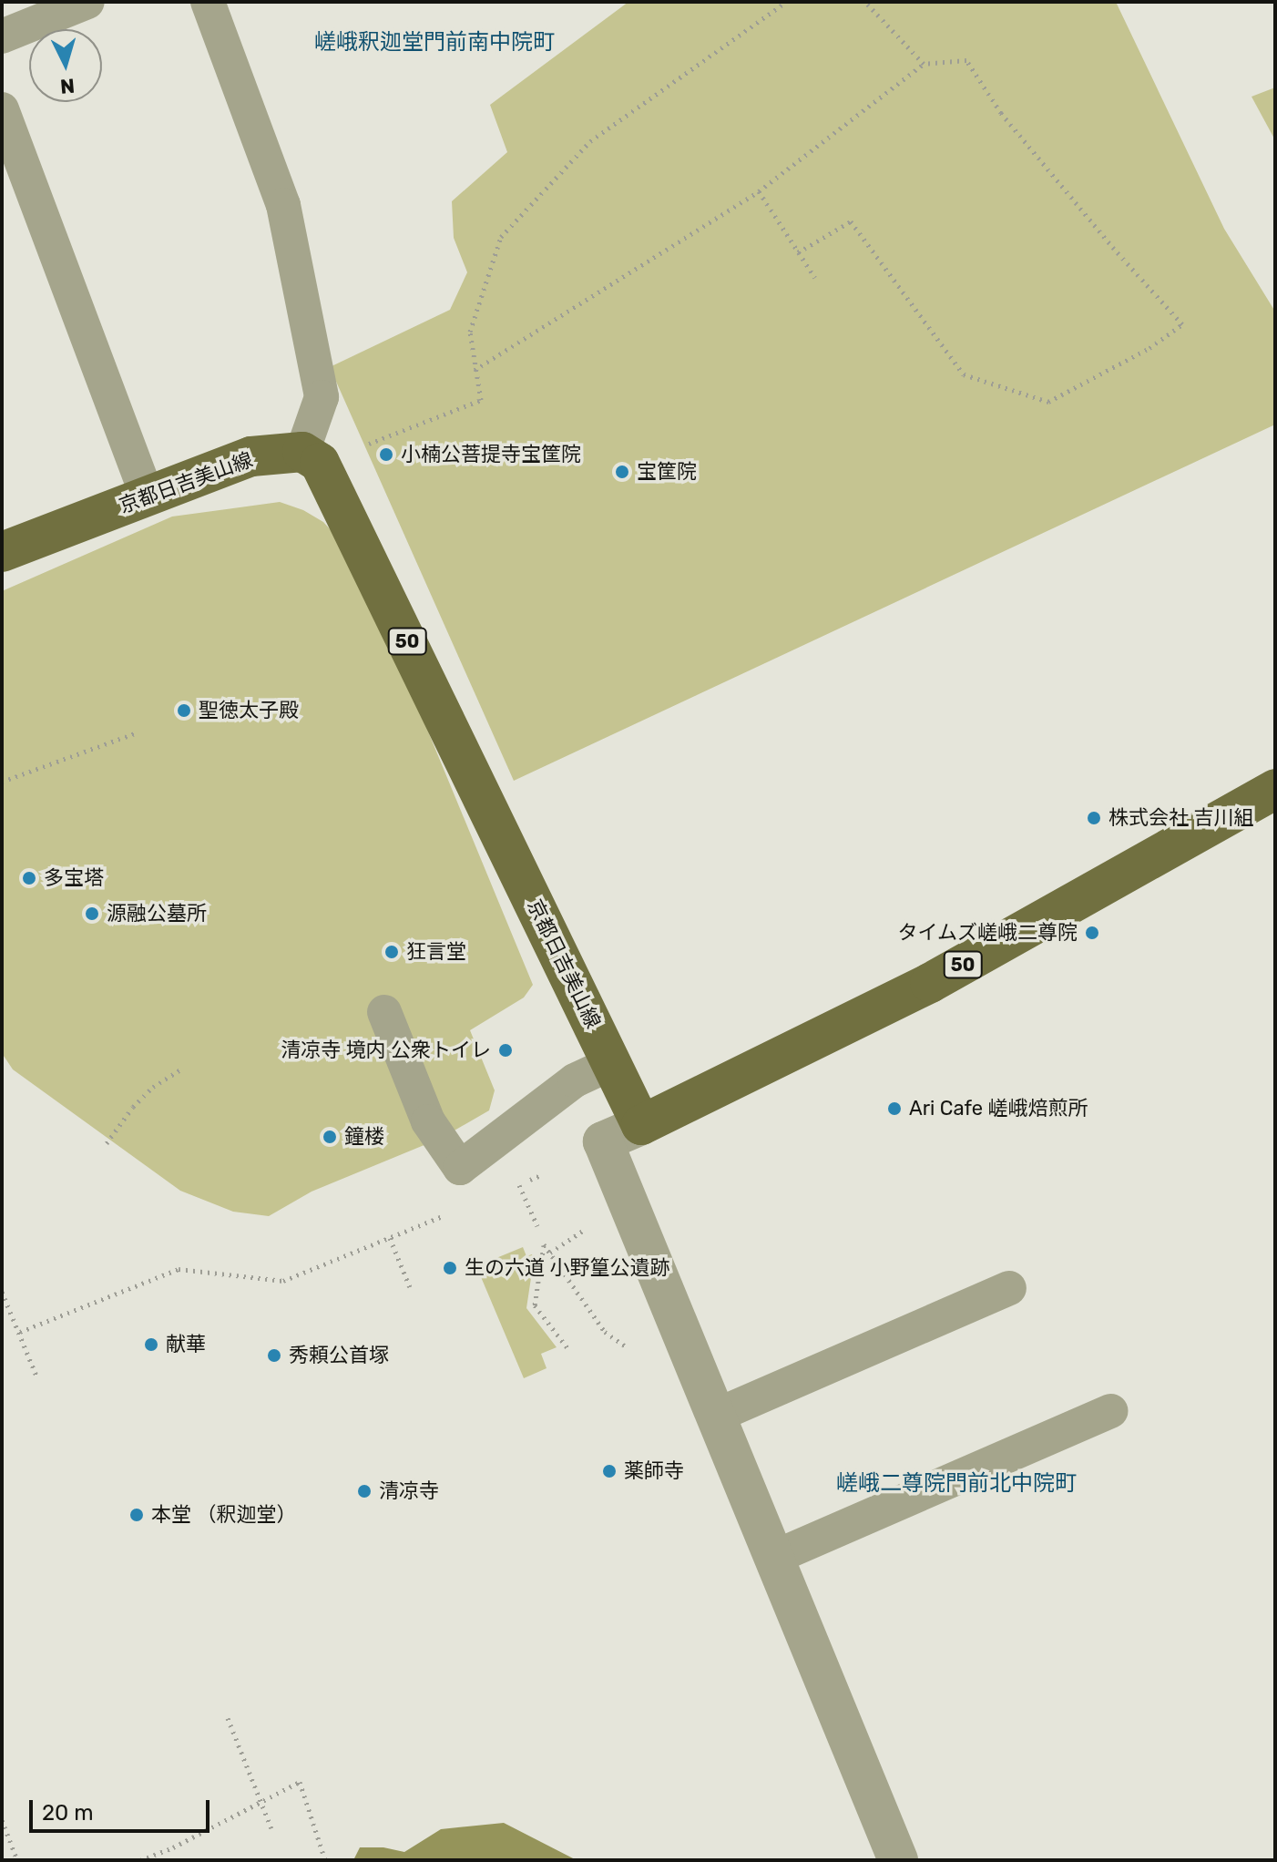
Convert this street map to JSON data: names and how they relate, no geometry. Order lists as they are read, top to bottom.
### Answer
{
  "streets": {
    "main road": ["京都日吉美山線", "50"]
  },
  "crossings": [
    ["京都日吉美山線", "50"]
  ],
  "districts": ["嵯峨釈迦堂門前南中院町", "嵯峨二尊院門前北中院町"],
  "places": [
    "小楠公菩提寺宝筐院",
    "宝筐院",
    "聖徳太子殿",
    "株式会社 吉川組",
    "多宝塔",
    "源融公墓所",
    "タイムズ嵯峨二尊院",
    "狂言堂",
    "清凉寺 境内 公衆トイレ",
    "Ari Cafe 嵯峨焙煎所",
    "鐘楼",
    "生の六道 小野篁公遺跡",
    "献華",
    "秀頼公首塚",
    "薬師寺",
    "清凉寺",
    "本堂 （釈迦堂）"
  ],
  "scale_bar": "20 m",
  "north": "bottom"
}
